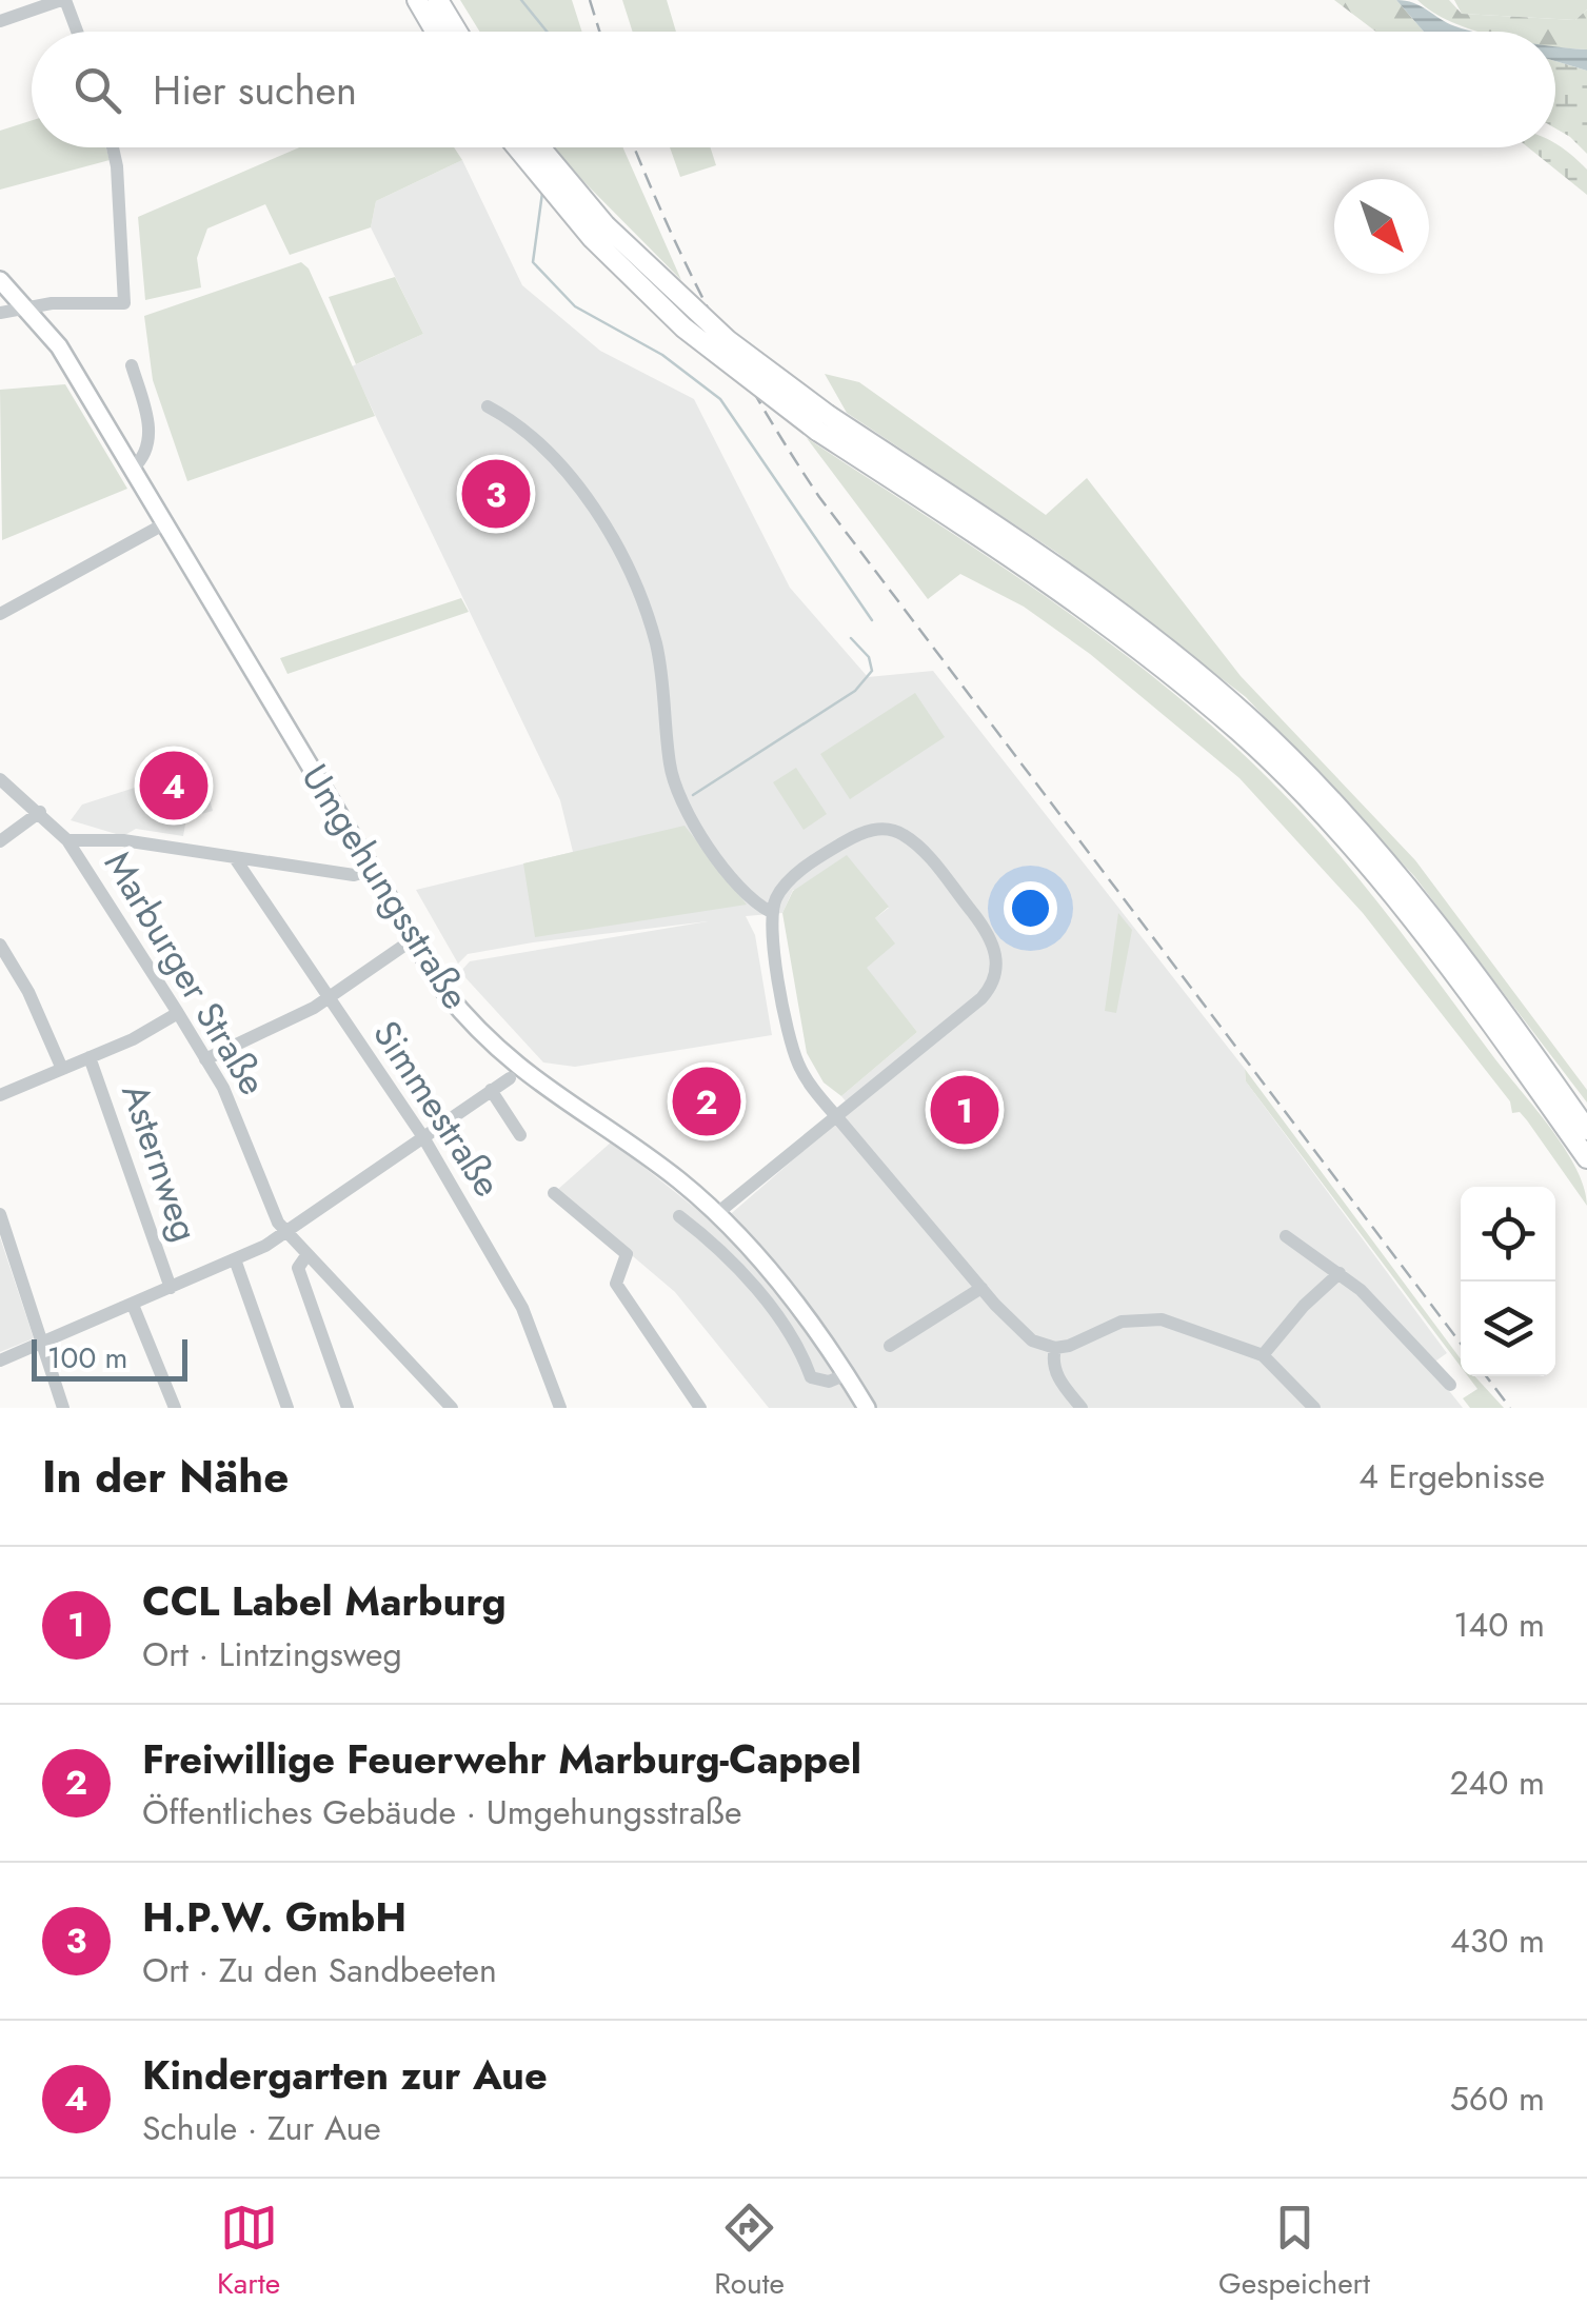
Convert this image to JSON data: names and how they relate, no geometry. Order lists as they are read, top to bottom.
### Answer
{
  "streets": {
    "main road": ["Umgehungsstraße"],
    "street": ["Marburger Straße", "Simmestraße", "Asternweg"]
  },
  "scale_bar": "100 m",
  "north": "bottom right",
  "page": {
    "search": "Hier suchen",
    "pins": [
      "3",
      "4",
      "2",
      "1"
    ],
    "scale": "100 m",
    "heading": ["In der Nähe", "4 Ergebnisse"],
    "list": [
      {
        "mark": "1",
        "name": "CCL Label Marburg",
        "note": "Ort · Lintzingsweg",
        "value": "140 m"
      },
      {
        "mark": "2",
        "name": "Freiwillige Feuerwehr Marburg-Cappel",
        "note": "Öffentliches Gebäude · Umgehungsstraße",
        "value": "240 m"
      },
      {
        "mark": "3",
        "name": "H.P.W. GmbH",
        "note": "Ort · Zu den Sandbeeten",
        "value": "430 m"
      },
      {
        "mark": "4",
        "name": "Kindergarten zur Aue",
        "note": "Schule · Zur Aue",
        "value": "560 m"
      }
    ],
    "nav": ["Karte", "Route", "Gespeichert"]
  }
}
